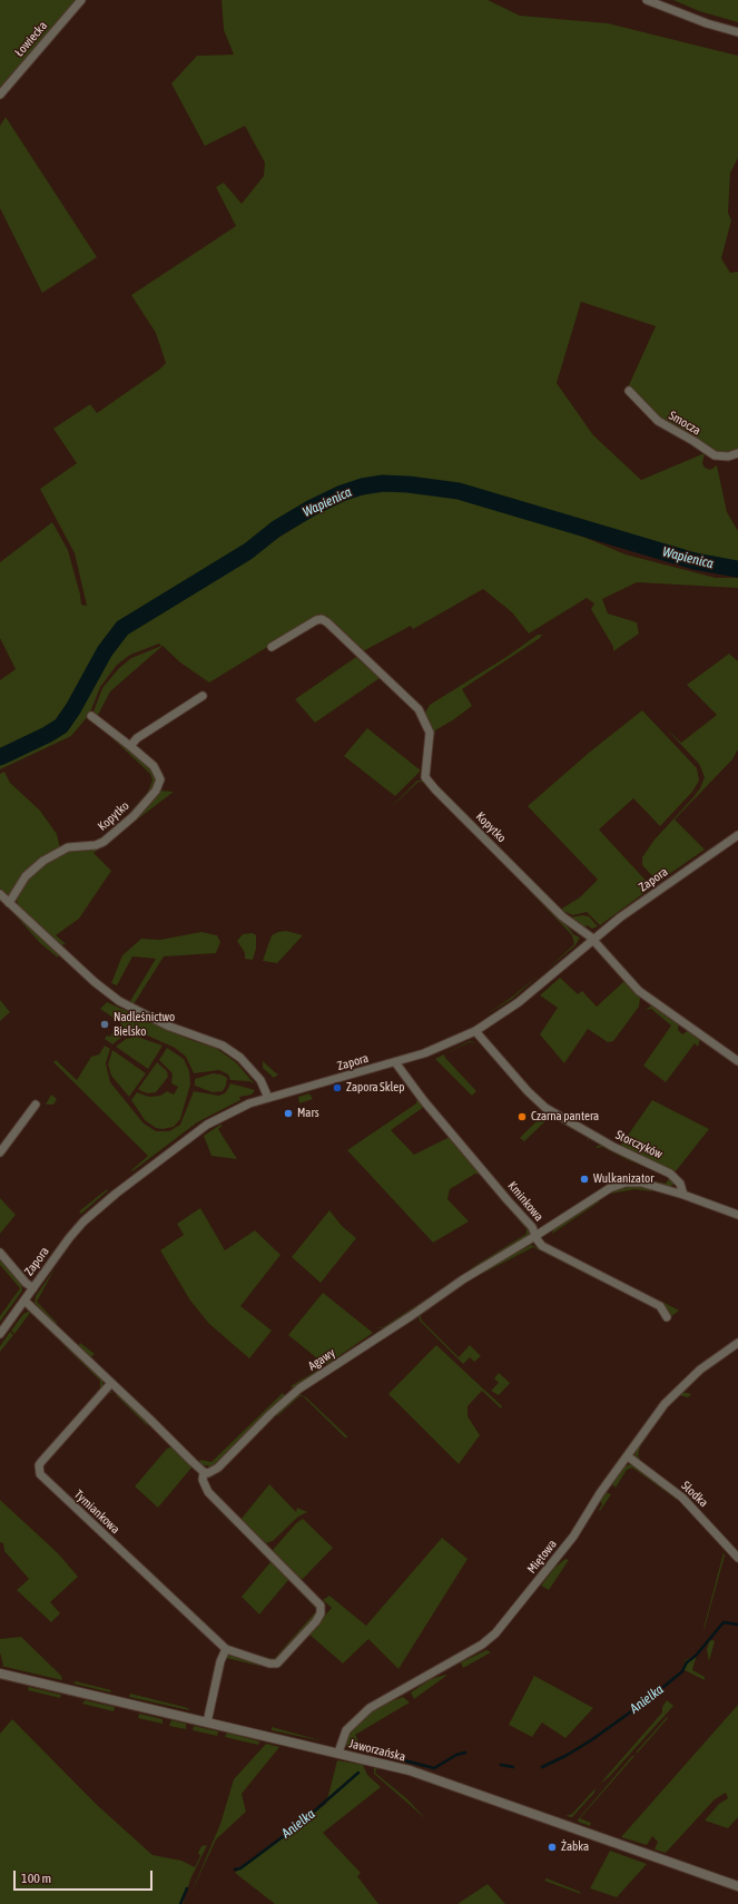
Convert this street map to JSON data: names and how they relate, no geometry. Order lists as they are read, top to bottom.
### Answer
{
  "streets": {
    "street": [
      "Łowiecka",
      "Smocza",
      "Kopytko",
      "Zapora",
      "Storczyków",
      "Kminkowa",
      "Agawy",
      "Słodka",
      "Tymiankowa",
      "Miętowa",
      "Jaworzańska"
    ]
  },
  "crossings": [
    ["Kopytko", "Zapora"],
    ["Zapora", "Storczyków"],
    ["Zapora", "Kminkowa"],
    ["Storczyków", "Agawy"],
    ["Kminkowa", "Agawy"],
    ["Agawy", "Tymiankowa"],
    ["Słodka", "Miętowa"],
    ["Miętowa", "Jaworzańska"]
  ],
  "water": ["Wapienica", "Anielka"],
  "places": [
    "Nadleśnictwo Bielsko",
    "Zapora Sklep",
    "Mars",
    "Czarna pantera",
    "Wulkanizator",
    "Żabka"
  ],
  "scale_bar": "100 m"
}
